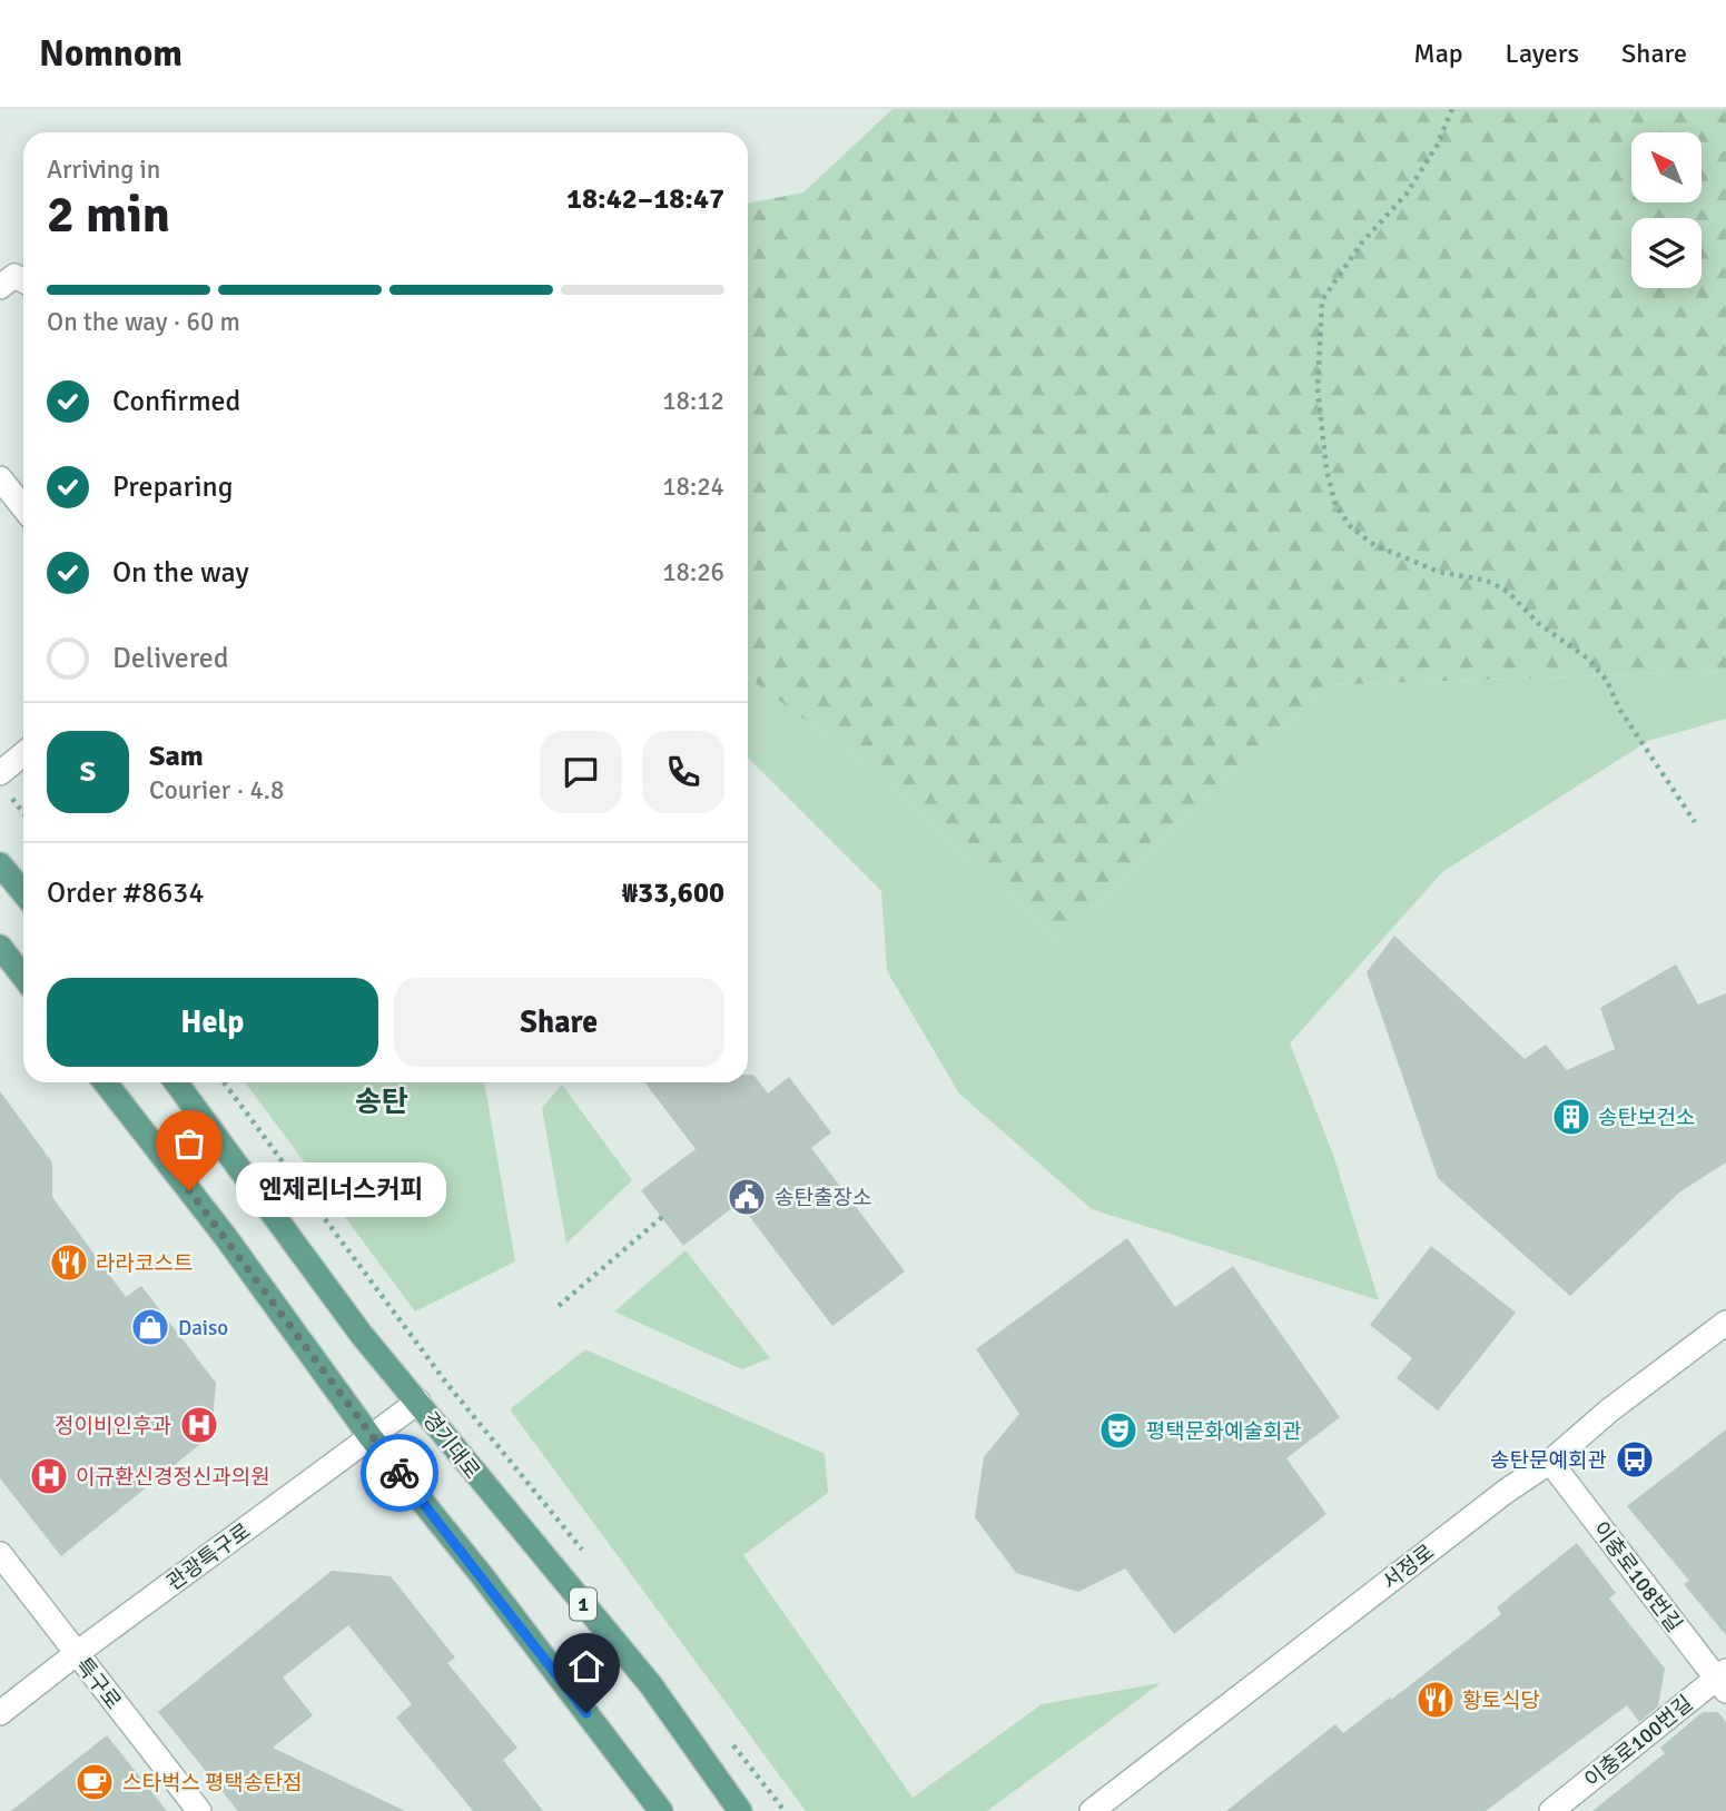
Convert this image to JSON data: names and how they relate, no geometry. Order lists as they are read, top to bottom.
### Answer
{
  "streets": {
    "main road": ["경기대로", "1"],
    "street": [
      "관광특구로",
      "서정로",
      "이충로108번길",
      "특구로",
      "이충로100번길"
    ]
  },
  "crossings": [
    ["경기대로", "관광특구로"],
    ["관광특구로", "특구로"],
    ["서정로", "이충로108번길"],
    ["이충로108번길", "이충로100번길"]
  ],
  "districts": ["송탄"],
  "places": {
    "building": ["송탄보건소"],
    "other": ["엔제리너스커피"],
    "public building": ["송탄출장소"],
    "restaurant": ["라라코스트", "황토식당"],
    "shop": ["Daiso"],
    "hospital": ["정이비인후과", "이규환신경정신과의원"],
    "theatre": ["평택문화예술회관"],
    "bus stop": ["송탄문예회관"],
    "cafe": ["스타벅스 평택송탄점"]
  },
  "north": "top left",
  "page": {
    "header": "Nomnom",
    "nav": ["Map", "Layers", "Share"],
    "heading": ["2 min", "Arriving in", "18:42–18:47"],
    "panel": [
      "Sam",
      "Courier · 4.8",
      "Order #8634",
      "₩33,600"
    ],
    "bar": "On the way · 60 m",
    "list": [
      ["Confirmed", "18:12"],
      ["Preparing", "18:24"],
      ["On the way", "18:26"],
      "Delivered"
    ],
    "round": "S",
    "buttons": ["Help", "Share"],
    "bubble": "엔제리너스커피"
  }
}
